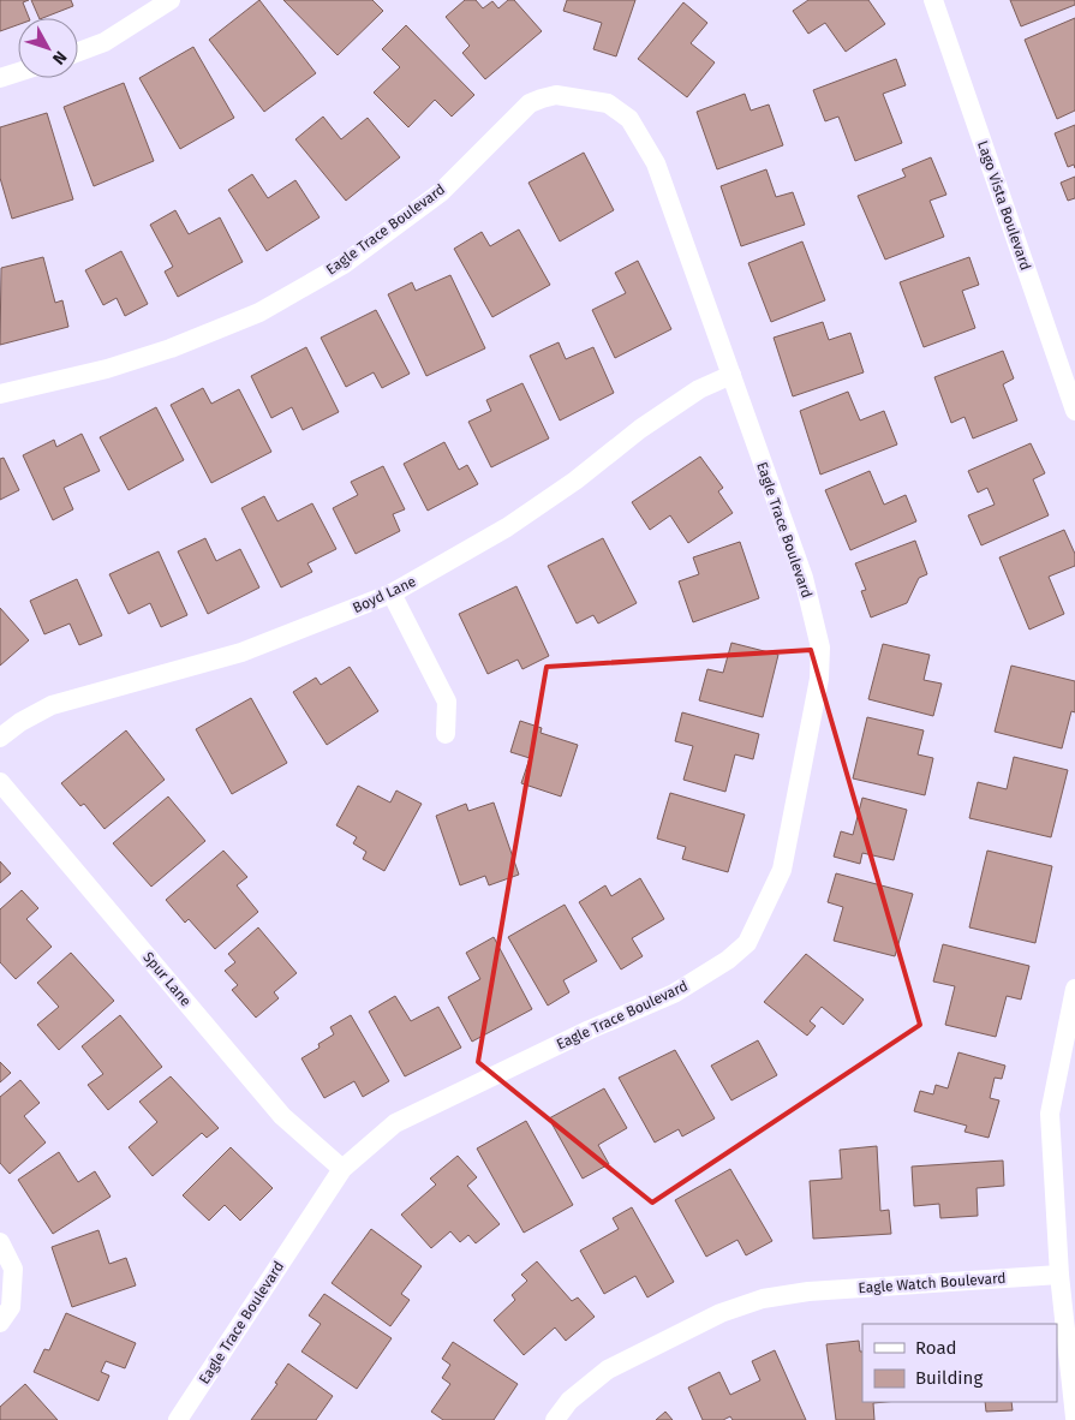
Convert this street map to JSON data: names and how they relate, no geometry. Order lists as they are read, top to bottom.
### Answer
{
  "streets": {
    "street": [
      "Lago Vista Boulevard",
      "Eagle Trace Boulevard",
      "Boyd Lane",
      "Spur Lane",
      "Eagle Watch Boulevard"
    ]
  },
  "crossings": [
    ["Eagle Trace Boulevard", "Boyd Lane"],
    ["Eagle Trace Boulevard", "Spur Lane"]
  ],
  "legend": ["Road", "Building"],
  "north": "bottom right"
}
